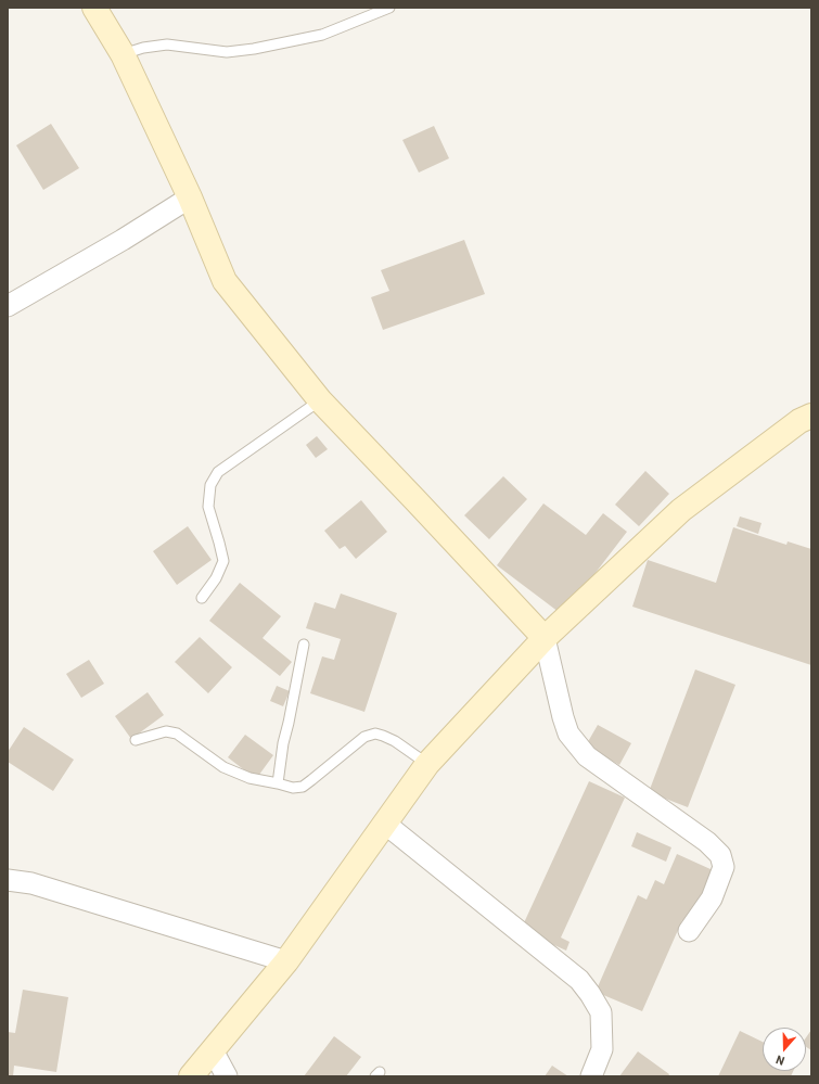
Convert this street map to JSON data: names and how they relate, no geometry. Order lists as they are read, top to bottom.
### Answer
{
  "north": "bottom"
}
